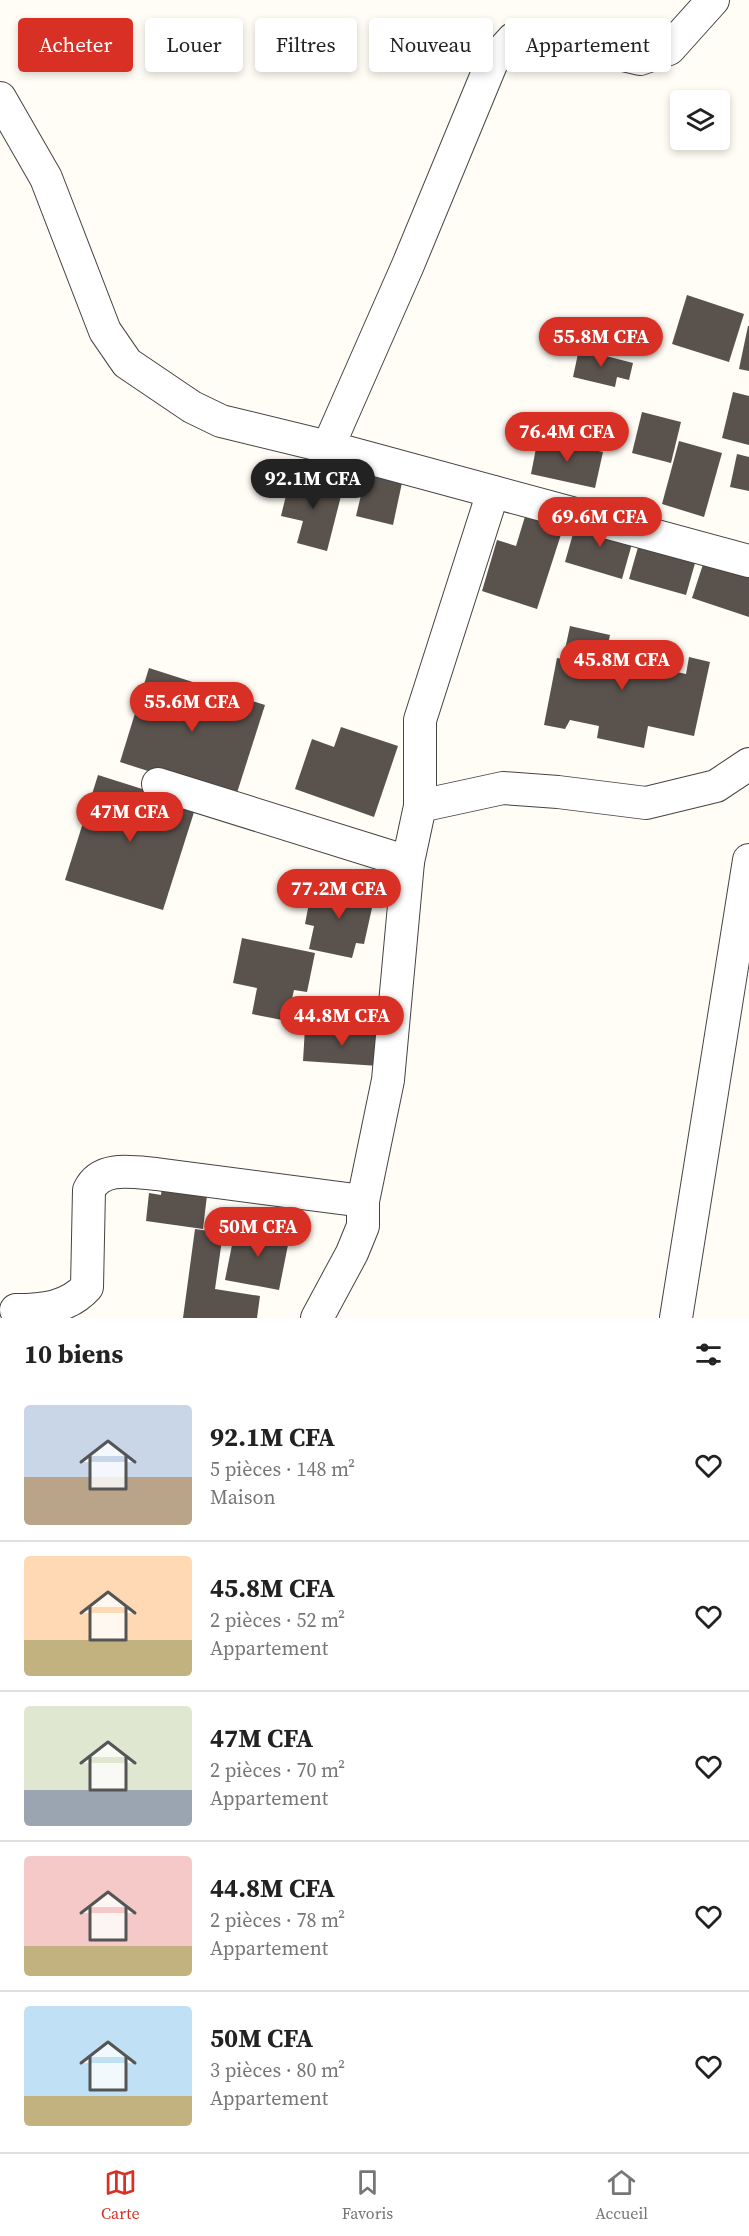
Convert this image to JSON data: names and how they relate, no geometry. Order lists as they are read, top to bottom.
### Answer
{
  "page": {
    "chip": [
      "Acheter",
      "Louer",
      "Filtres",
      "Nouveau",
      "Appartement"
    ],
    "price": [
      "55.8M CFA",
      "76.4M CFA",
      "92.1M CFA",
      "69.6M CFA",
      "45.8M CFA",
      "55.6M CFA",
      "47M CFA",
      "77.2M CFA",
      "44.8M CFA",
      "50M CFA"
    ],
    "heading": "10 biens",
    "list": [
      {
        "name": "92.1M CFA",
        "note": "5 pièces · 148 m² · Maison"
      },
      {
        "name": "45.8M CFA",
        "note": "2 pièces · 52 m² · Appartement"
      },
      {
        "name": "47M CFA",
        "note": "2 pièces · 70 m² · Appartement"
      },
      {
        "name": "44.8M CFA",
        "note": "2 pièces · 78 m² · Appartement"
      },
      {
        "name": "50M CFA",
        "note": "3 pièces · 80 m² · Appartement"
      }
    ],
    "tabs": ["Carte", "Favoris", "Accueil"]
  }
}
